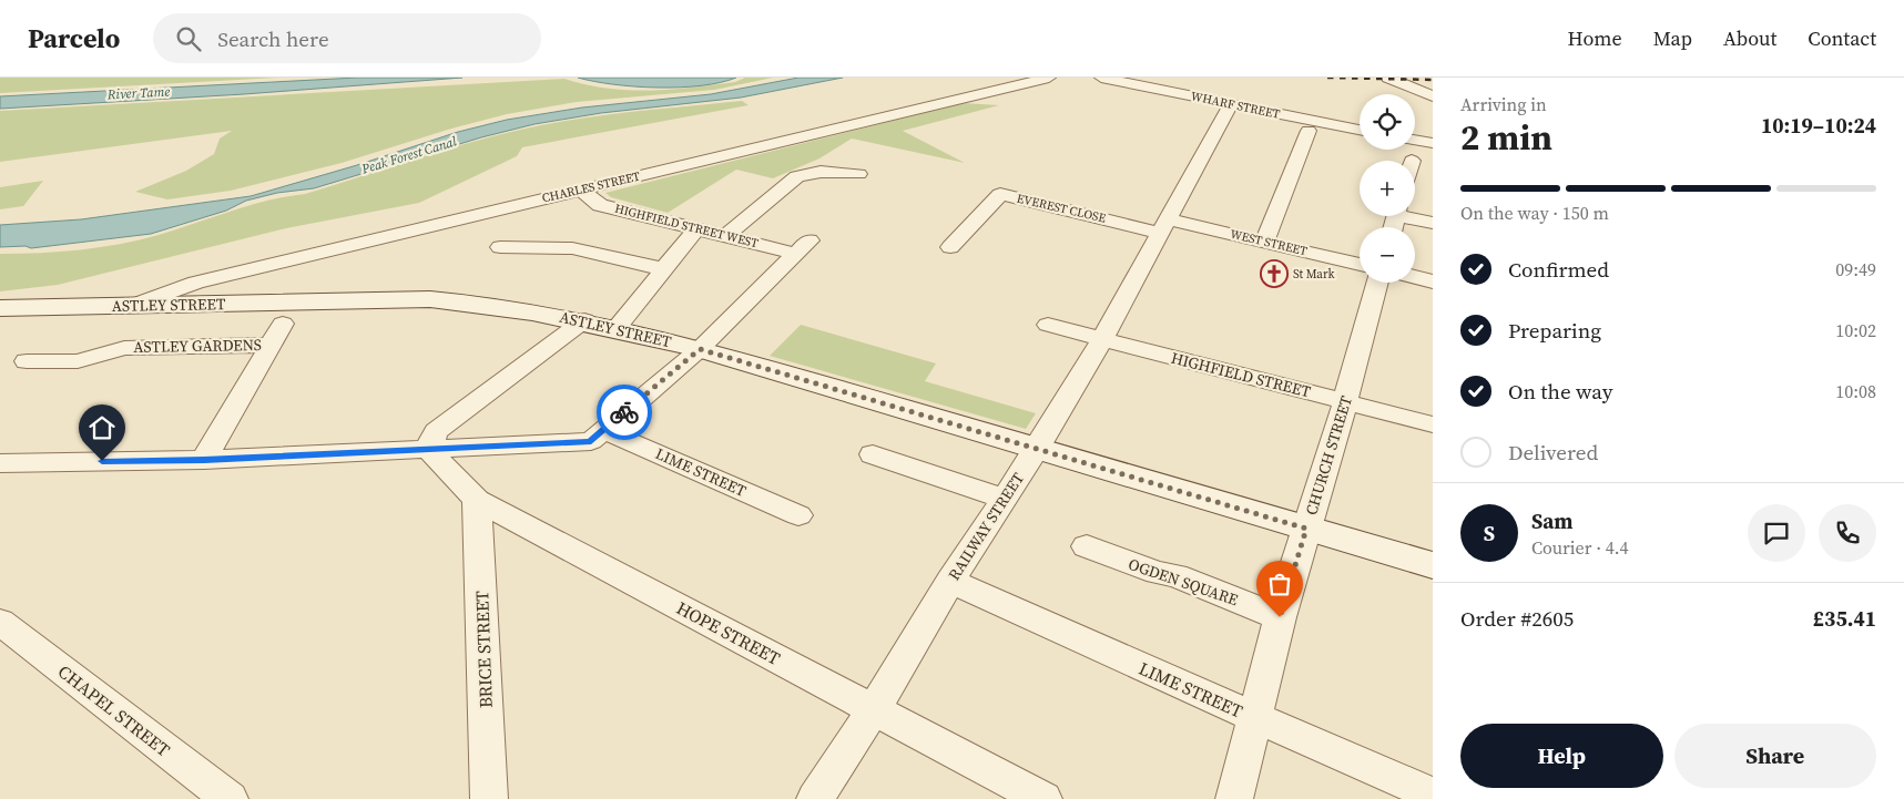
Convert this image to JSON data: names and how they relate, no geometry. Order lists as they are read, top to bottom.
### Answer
{
  "streets": {
    "main road": ["ASTLEY STREET"],
    "street": [
      "WHARF STREET",
      "CHARLES STREET",
      "EVEREST CLOSE",
      "HIGHFIELD STREET WEST",
      "WEST STREET",
      "ASTLEY GARDENS",
      "HIGHFIELD STREET",
      "CHURCH STREET",
      "LIME STREET",
      "RAILWAY STREET",
      "OGDEN SQUARE",
      "HOPE STREET",
      "BRICE STREET",
      "CHAPEL STREET"
    ]
  },
  "crossings": [
    ["WHARF STREET", "RAILWAY STREET"],
    ["CHARLES STREET", "HIGHFIELD STREET WEST"],
    ["CHARLES STREET", "ASTLEY STREET"],
    ["EVEREST CLOSE", "WEST STREET"],
    ["EVEREST CLOSE", "RAILWAY STREET"],
    ["HIGHFIELD STREET WEST", "ASTLEY STREET"],
    ["WEST STREET", "RAILWAY STREET"],
    ["ASTLEY STREET", "CHURCH STREET"],
    ["ASTLEY STREET", "RAILWAY STREET"],
    ["HIGHFIELD STREET", "CHURCH STREET"],
    ["HIGHFIELD STREET", "RAILWAY STREET"],
    ["CHURCH STREET", "LIME STREET"],
    ["CHURCH STREET", "OGDEN SQUARE"],
    ["LIME STREET", "RAILWAY STREET"],
    ["RAILWAY STREET", "HOPE STREET"],
    ["HOPE STREET", "BRICE STREET"]
  ],
  "water": ["River Tame", "Peak Forest Canal"],
  "places": {
    "church": ["St Mark"]
  },
  "page": {
    "header": "Parcelo",
    "search": "Search here",
    "nav": [
      "Home",
      "Map",
      "About",
      "Contact"
    ],
    "heading": ["2 min", "Arriving in", "10:19–10:24"],
    "panel": [
      "Sam",
      "Courier · 4.4",
      "Order #2605",
      "£35.41"
    ],
    "map_buttons": ["+", "−"],
    "bar": "On the way · 150 m",
    "list": [
      ["Confirmed", "09:49"],
      ["Preparing", "10:02"],
      ["On the way", "10:08"],
      "Delivered"
    ],
    "round": "S",
    "buttons": ["Help", "Share"]
  }
}
